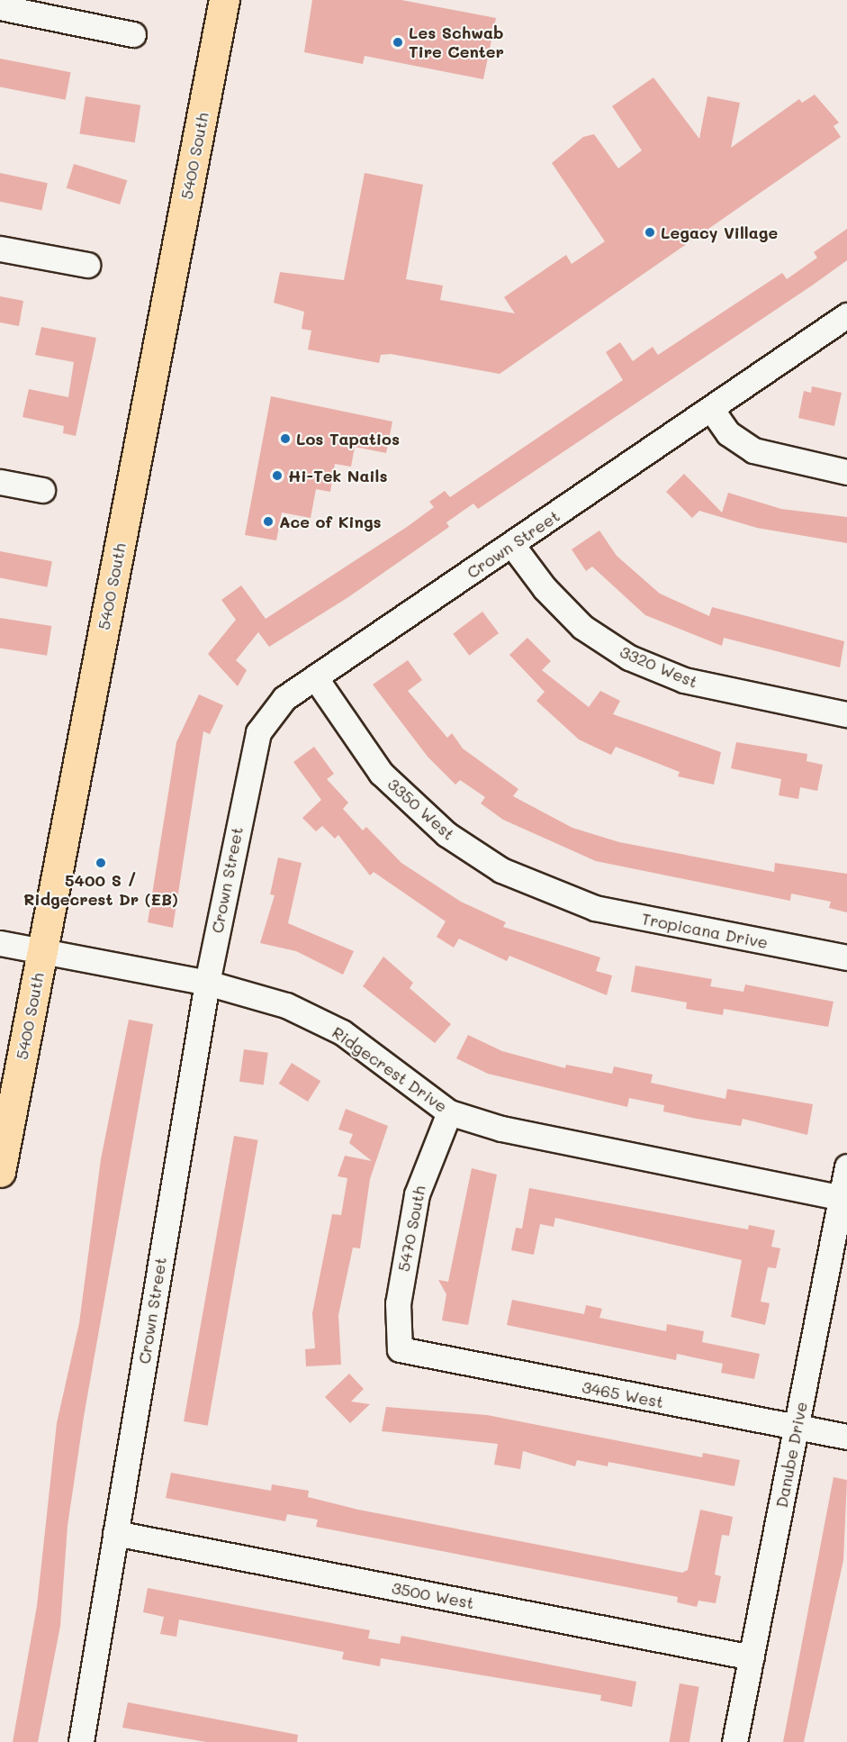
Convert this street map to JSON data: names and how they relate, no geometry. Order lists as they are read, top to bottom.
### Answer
{
  "streets": {
    "main road": ["5400 South"],
    "street": [
      "Crown Street",
      "3320 West",
      "3350 West",
      "Tropicana Drive",
      "Ridgecrest Drive",
      "5470 South",
      "3465 West",
      "Danube Drive",
      "3500 West"
    ]
  },
  "crossings": [
    ["5400 South", "Ridgecrest Drive"],
    ["Crown Street", "3320 West"],
    ["Crown Street", "3350 West"],
    ["Crown Street", "Ridgecrest Drive"],
    ["Crown Street", "3500 West"],
    ["3350 West", "Tropicana Drive"],
    ["Ridgecrest Drive", "5470 South"],
    ["Ridgecrest Drive", "Danube Drive"],
    ["5470 South", "3465 West"],
    ["3465 West", "Danube Drive"],
    ["Danube Drive", "3500 West"]
  ],
  "places": [
    "Les Schwab Tire Center",
    "Legacy Village",
    "Los Tapatios",
    "Hi-Tek Nails",
    "Ace of Kings",
    "5400 S / Ridgecrest Dr (EB)"
  ]
}
